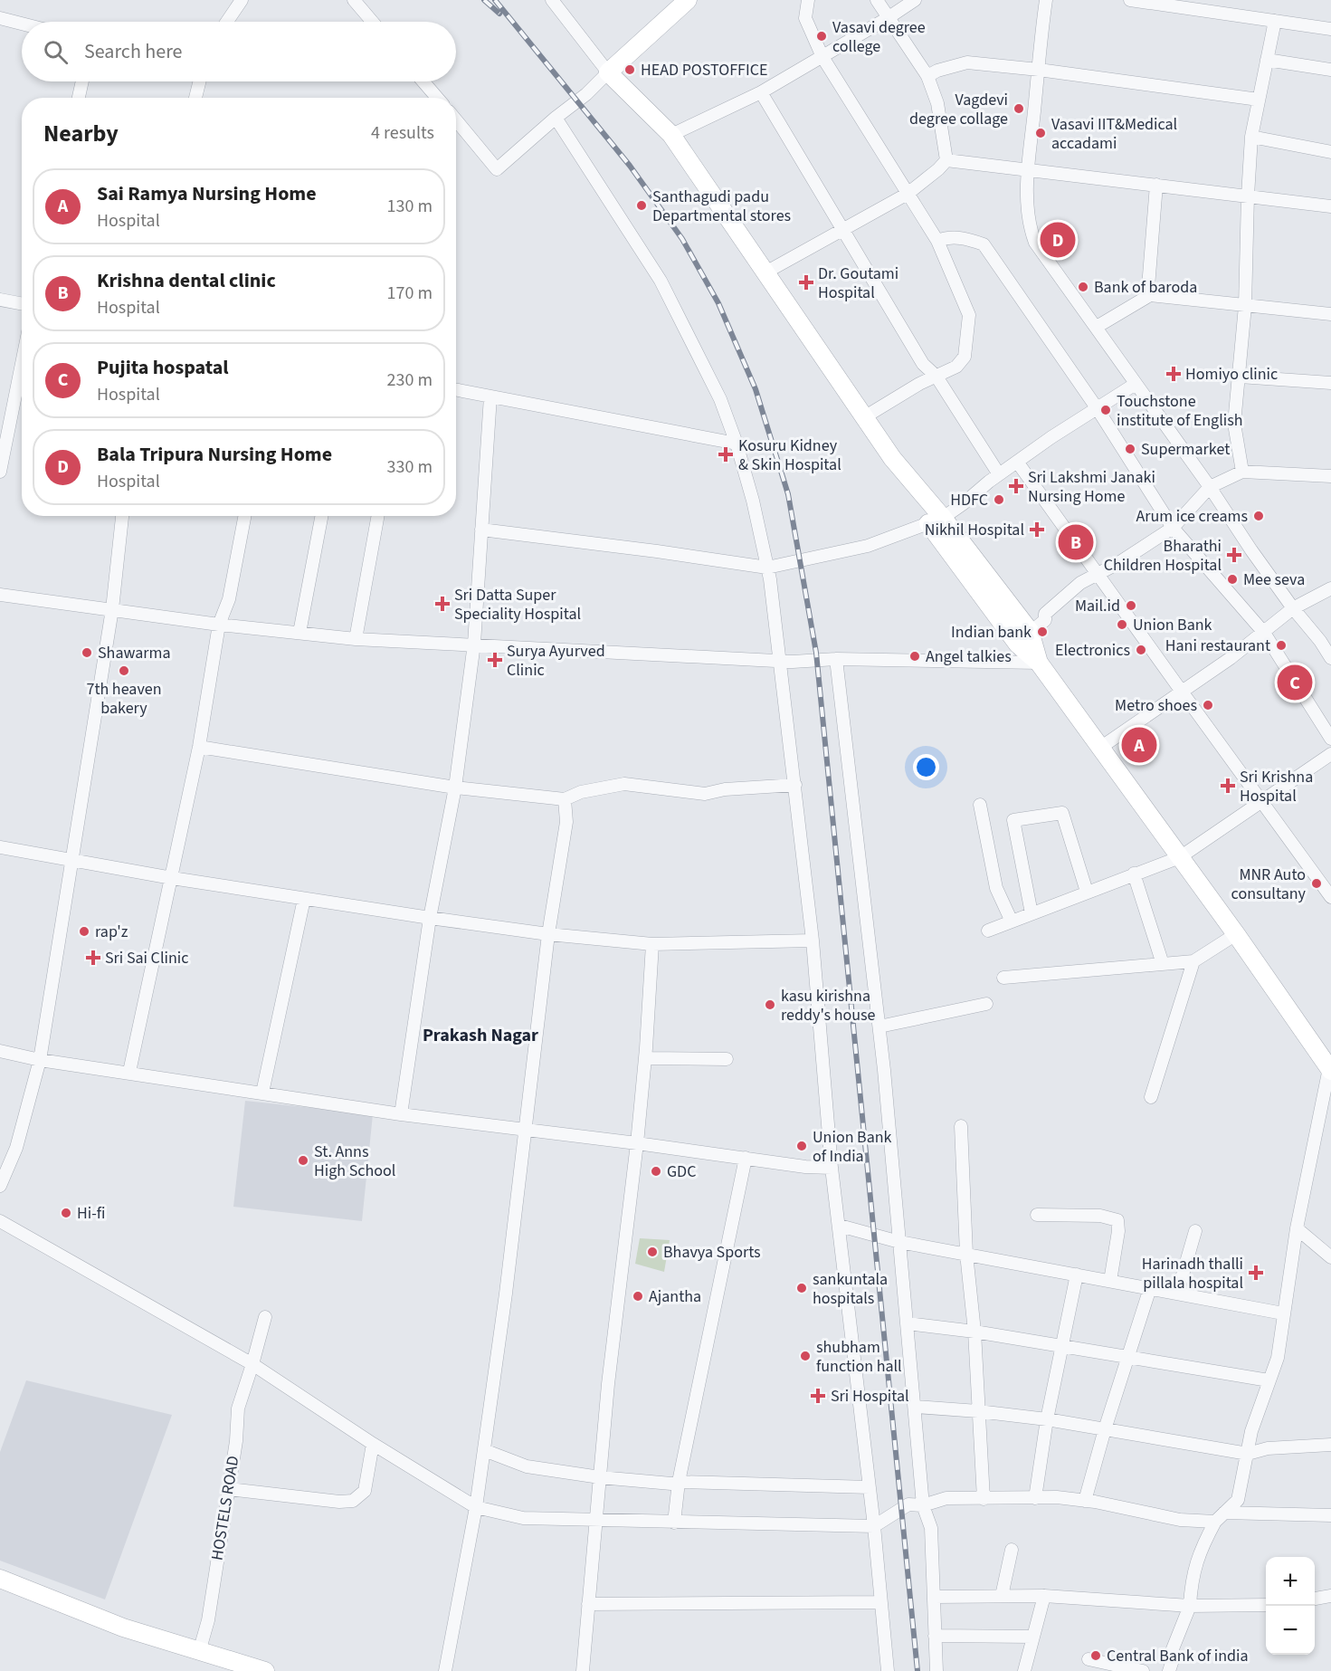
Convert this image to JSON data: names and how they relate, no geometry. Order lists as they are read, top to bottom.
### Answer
{
  "streets": {
    "street": ["HOSTELS ROAD"]
  },
  "districts": ["Prakash Nagar"],
  "places": {
    "other": [
      "Vasavi degree college",
      "HEAD POSTOFFICE",
      "Vagdevi degree collage",
      "Vasavi IIT&Medical accadami",
      "Santhagudi padu Departmental stores",
      "Bank of baroda",
      "Touchstone institute of English",
      "Supermarket",
      "HDFC",
      "Arum ice creams",
      "Mee seva",
      "Mail.id",
      "Union Bank",
      "Indian bank",
      "Hani restaurant",
      "Electronics",
      "Shawarma",
      "Angel talkies",
      "7th heaven bakery",
      "Metro shoes",
      "MNR Auto consultany",
      "rap'z",
      "kasu kirishna reddy's house",
      "Union Bank of India",
      "St. Anns High School",
      "GDC",
      "Hi-fi",
      "Bhavya Sports",
      "sankuntala hospitals",
      "Ajantha",
      "shubham function hall",
      "Central Bank of india"
    ],
    "health": [
      "Dr. Goutami Hospital",
      "Homiyo clinic",
      "Kosuru Kidney & Skin Hospital",
      "Sri Lakshmi Janaki Nursing Home",
      "Nikhil Hospital",
      "Bharathi Children Hospital",
      "Sri Datta Super Speciality Hospital",
      "Surya Ayurved Clinic",
      "Sri Krishna Hospital",
      "Sri Sai Clinic",
      "Harinadh thalli pillala hospital",
      "Sri Hospital"
    ]
  },
  "page": {
    "search": "Search here",
    "heading": ["Nearby", "4 results"],
    "list": [
      {
        "mark": "A",
        "name": "Sai Ramya Nursing Home",
        "note": "Hospital",
        "value": "130 m"
      },
      {
        "mark": "B",
        "name": "Krishna dental clinic",
        "note": "Hospital",
        "value": "170 m"
      },
      {
        "mark": "C",
        "name": "Pujita hospatal",
        "note": "Hospital",
        "value": "230 m"
      },
      {
        "mark": "D",
        "name": "Bala Tripura Nursing Home",
        "note": "Hospital",
        "value": "330 m"
      }
    ],
    "pins": [
      "D",
      "B",
      "C",
      "A"
    ],
    "map_buttons": ["+", "−"]
  }
}
